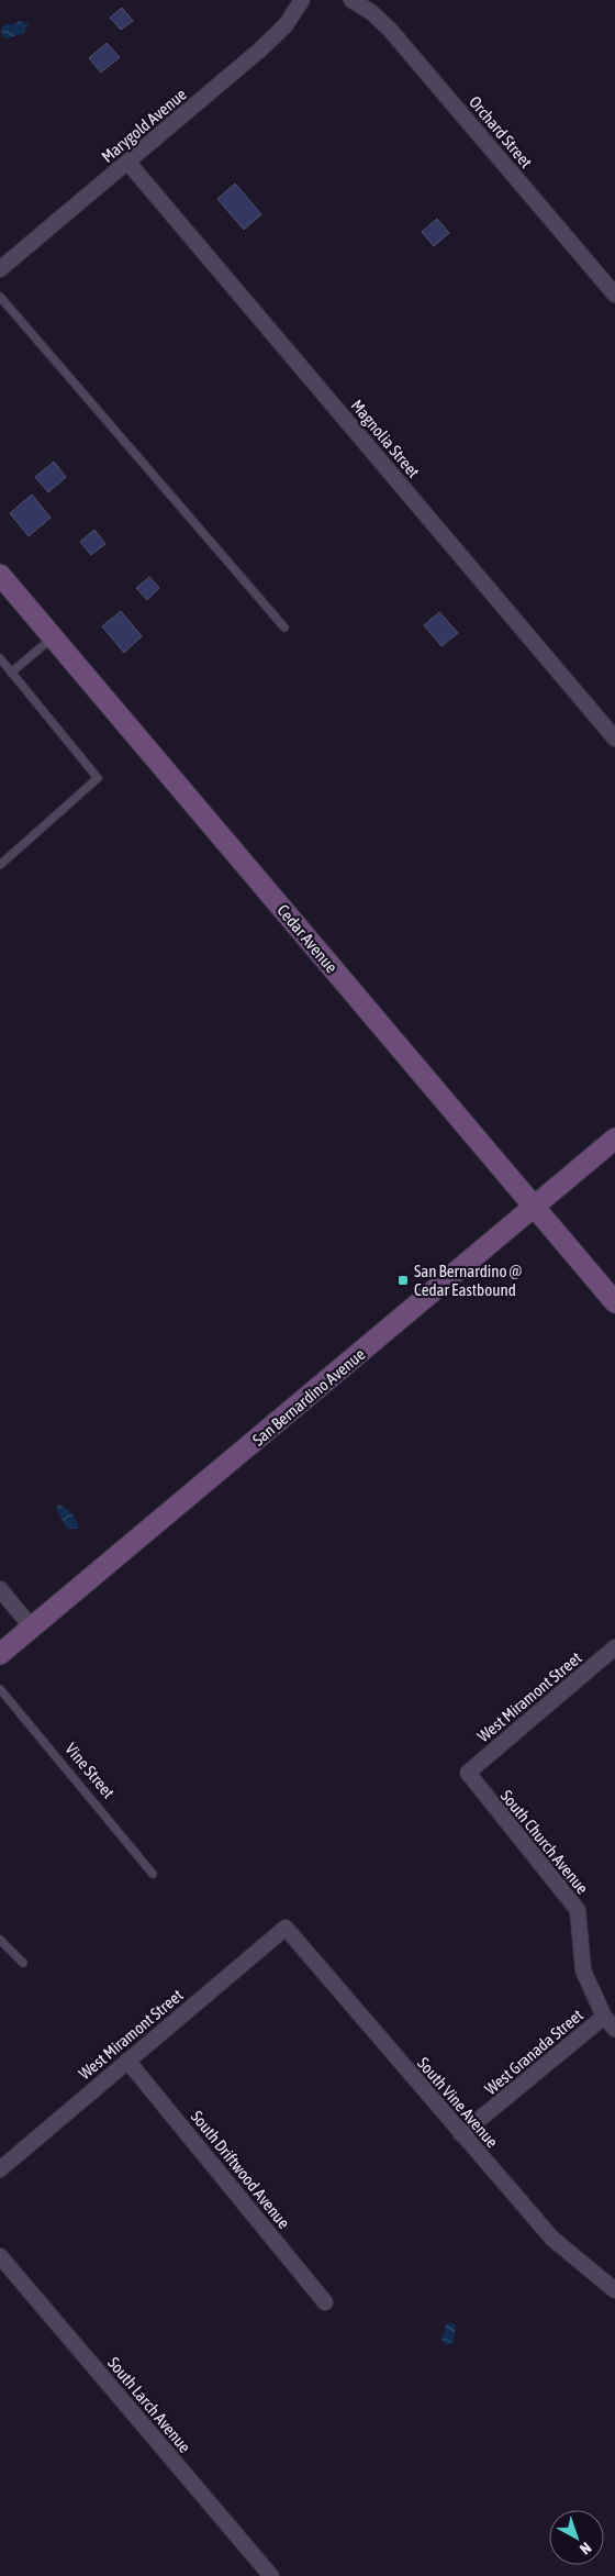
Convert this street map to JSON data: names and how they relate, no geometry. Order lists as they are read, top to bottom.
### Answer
{
  "streets": {
    "main road": ["Cedar Avenue", "San Bernardino Avenue"],
    "street": [
      "Marygold Avenue",
      "Orchard Street",
      "Magnolia Street",
      "West Miramont Street",
      "South Church Avenue",
      "West Granada Street",
      "South Vine Avenue",
      "South Driftwood Avenue",
      "South Larch Avenue"
    ],
    "lane": ["Vine Street"]
  },
  "crossings": [
    ["Marygold Avenue", "Magnolia Street"],
    ["Cedar Avenue", "San Bernardino Avenue"],
    ["West Miramont Street", "South Church Avenue"],
    ["West Miramont Street", "South Vine Avenue"],
    ["West Miramont Street", "South Driftwood Avenue"],
    ["South Church Avenue", "West Granada Street"],
    ["West Granada Street", "South Vine Avenue"]
  ],
  "places": {
    "transit": ["San Bernardino @ Cedar Eastbound"]
  },
  "north": "bottom right"
}
